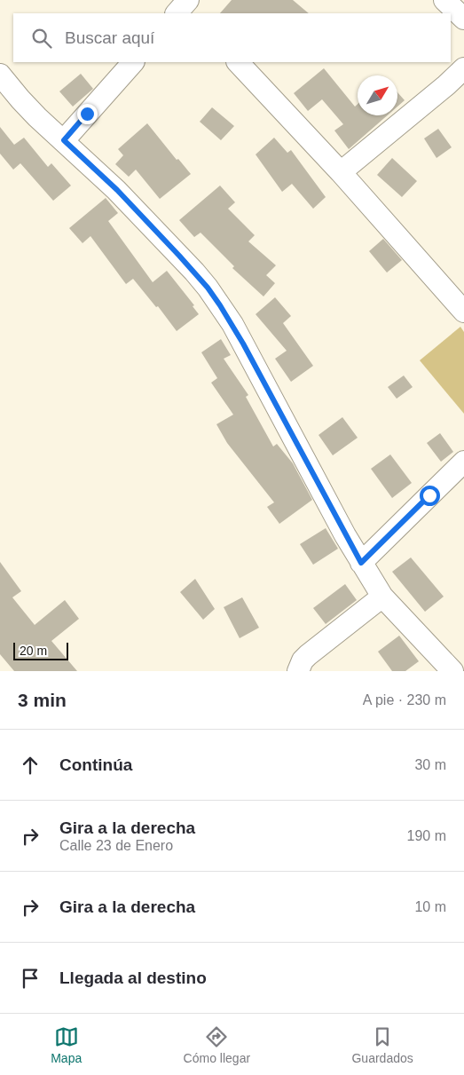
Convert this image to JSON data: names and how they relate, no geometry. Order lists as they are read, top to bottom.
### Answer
{
  "scale_bar": "20 m",
  "north": "top right",
  "page": {
    "search": "Buscar aquí",
    "scale": "20 m",
    "heading": ["3 min", "A pie · 230 m"],
    "list": [
      ["Continúa", "30 m"],
      ["Gira a la derecha", "Calle 23 de Enero", "190 m"],
      ["Gira a la derecha", "10 m"],
      "Llegada al destino"
    ],
    "nav": ["Mapa", "Cómo llegar", "Guardados"]
  }
}
